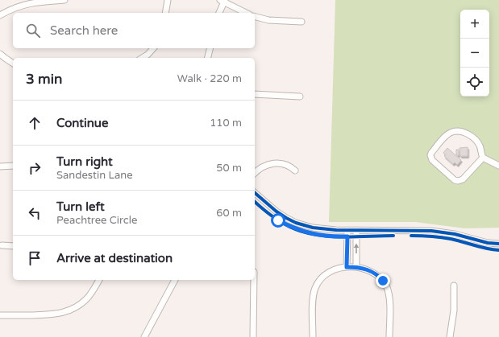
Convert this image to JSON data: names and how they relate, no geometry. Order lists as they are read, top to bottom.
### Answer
{
  "page": {
    "map_buttons": ["+", "−"],
    "search": "Search here",
    "heading": ["3 min", "Walk · 220 m"],
    "list": [
      ["Continue", "110 m"],
      ["Turn right", "Sandestin Lane", "50 m"],
      ["Turn left", "Peachtree Circle", "60 m"],
      "Arrive at destination"
    ]
  }
}
